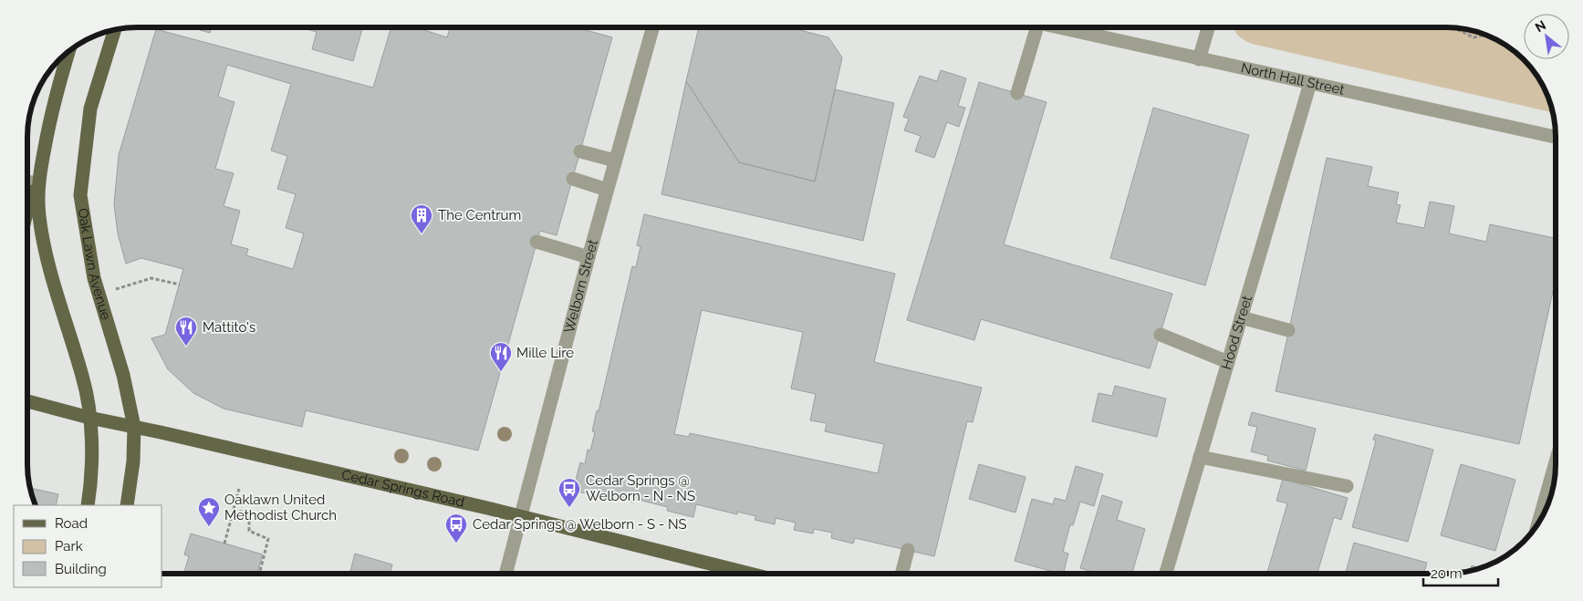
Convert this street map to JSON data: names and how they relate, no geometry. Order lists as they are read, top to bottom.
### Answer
{
  "streets": {
    "main road": ["Oak Lawn Avenue", "Cedar Springs Road"],
    "street": ["North Hall Street", "Welborn Street", "Hood Street"]
  },
  "crossings": [
    ["North Hall Street", "Hood Street"],
    ["Oak Lawn Avenue", "Cedar Springs Road"],
    ["Welborn Street", "Cedar Springs Road"]
  ],
  "places": {
    "building": ["The Centrum"],
    "restaurant": ["Mattito's", "Mille Lire"],
    "bus stop": ["Cedar Springs @ Welborn - N - NS", "Cedar Springs @ Welborn - S - NS"],
    "place": ["Oaklawn United Methodist Church"]
  },
  "legend": ["Road", "Park", "Building"],
  "scale_bar": "20 m",
  "north": "top left"
}
